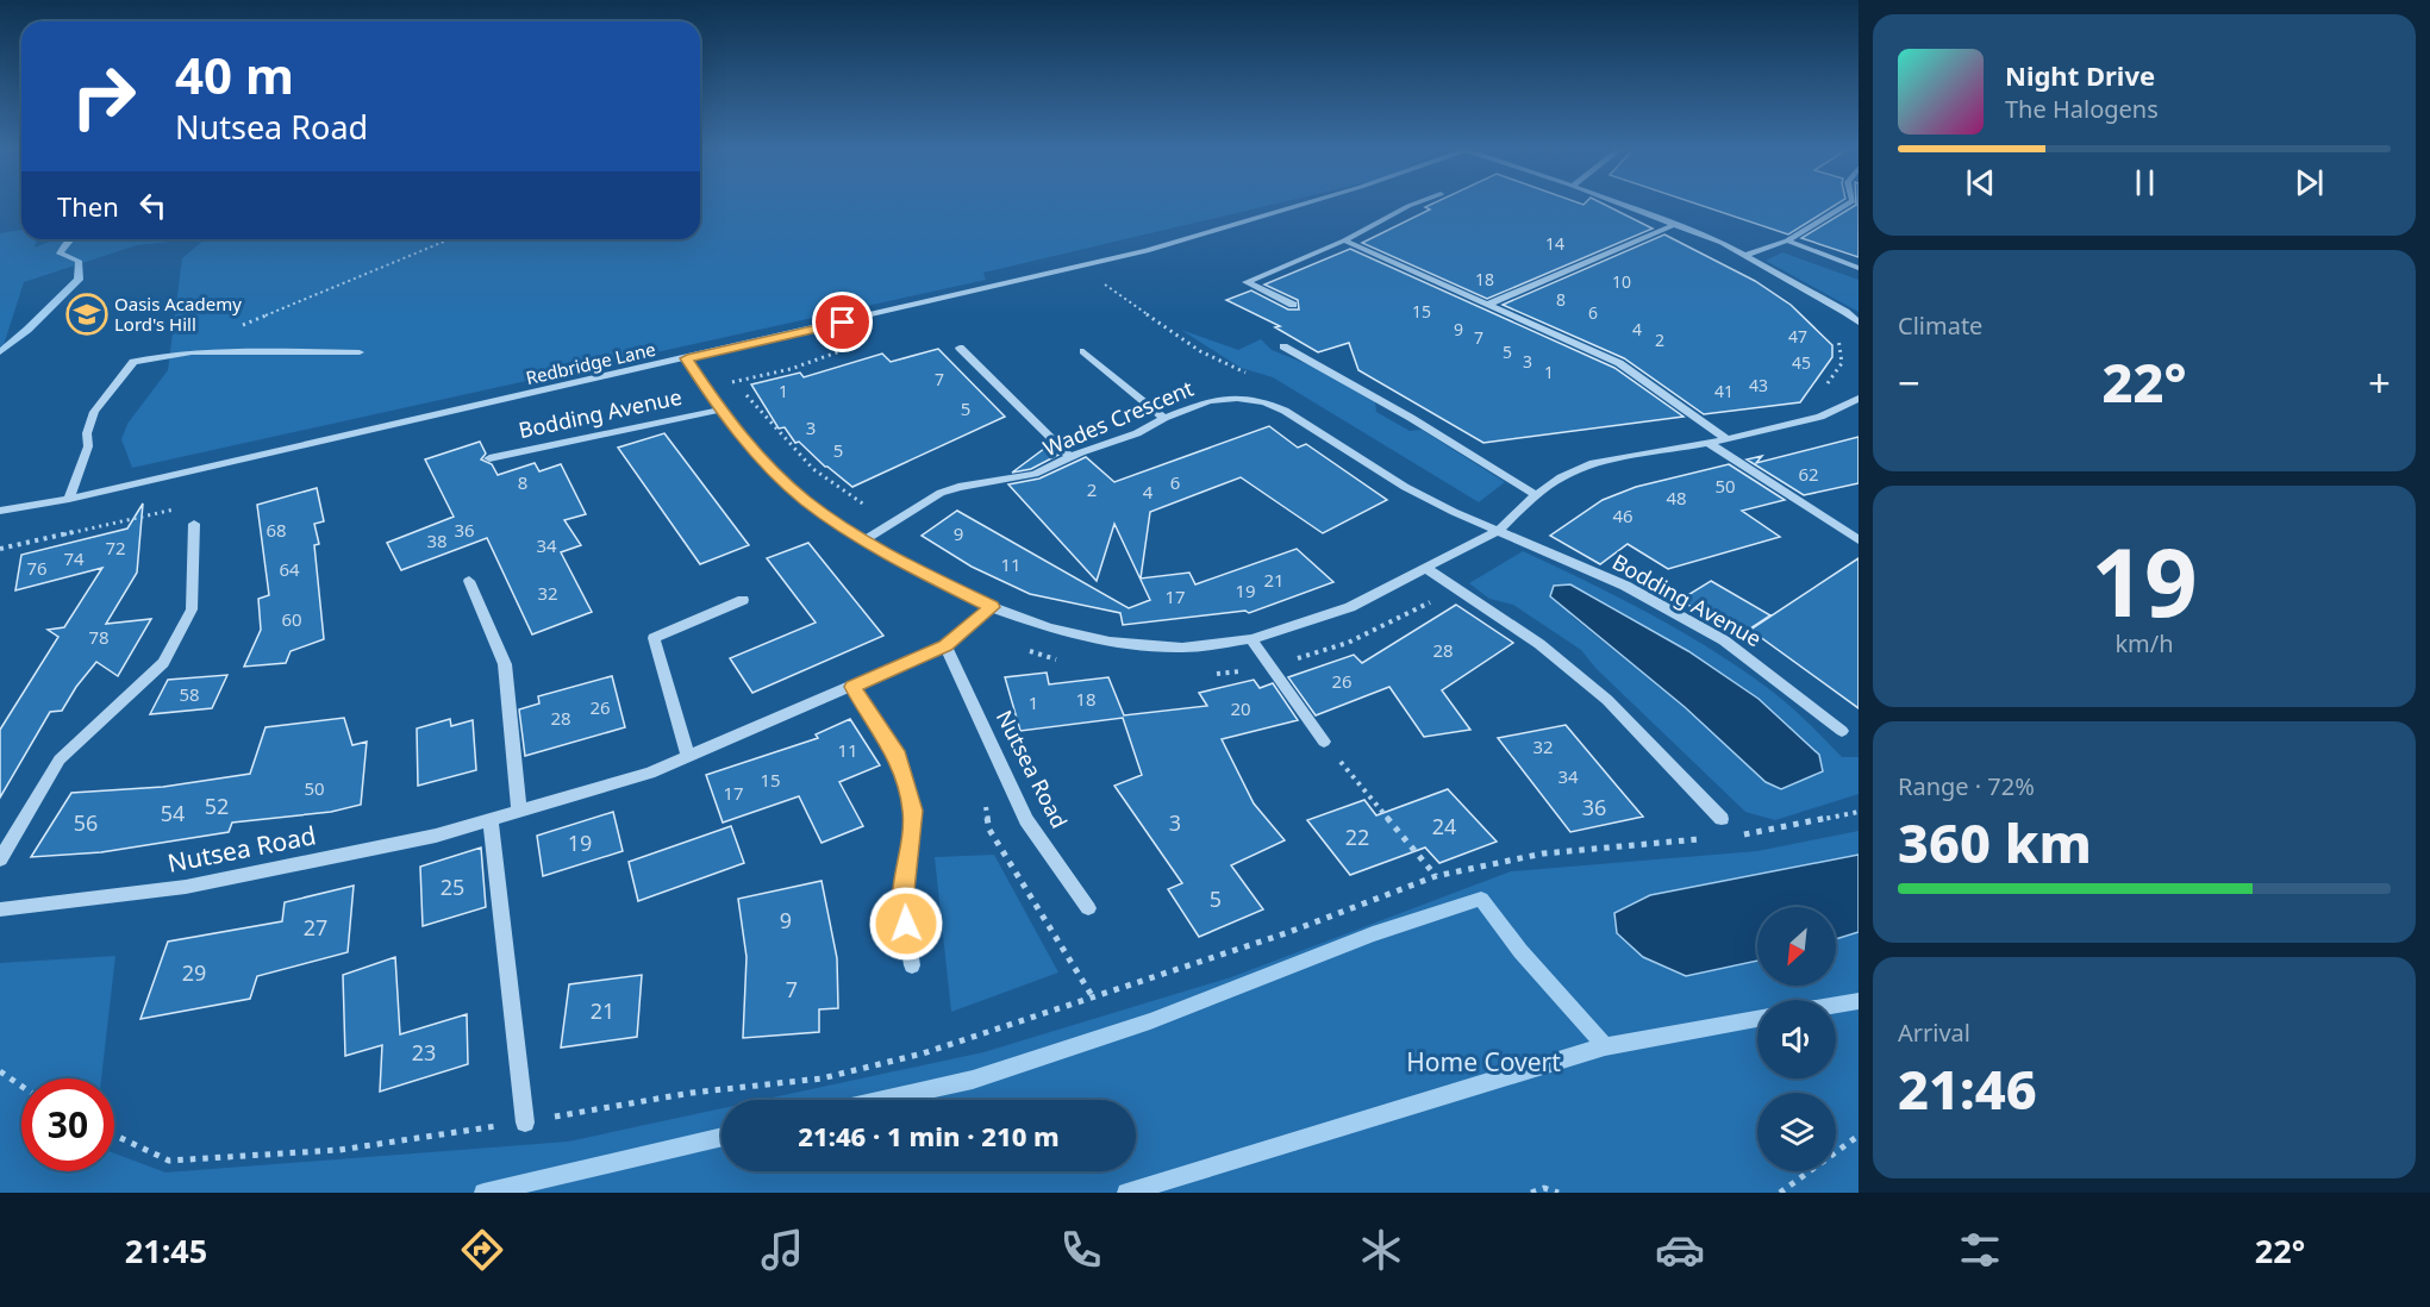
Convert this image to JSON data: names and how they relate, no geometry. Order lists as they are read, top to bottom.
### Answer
{
  "streets": {
    "street": [
      "Redbridge Lane",
      "Bodding Avenue",
      "Wades Crescent",
      "Nutsea Road"
    ]
  },
  "crossings": [
    ["Redbridge Lane", "Bodding Avenue"],
    ["Bodding Avenue", "Wades Crescent"],
    ["Bodding Avenue", "Nutsea Road"]
  ],
  "parks": ["Home Covert"],
  "places": {
    "school or university": ["Oasis Academy Lord's Hill"]
  },
  "house_numbers": [
    "14",
    "18",
    "10",
    "8",
    "15",
    "6",
    "9",
    "4",
    "47",
    "7",
    "2",
    "5",
    "3",
    "45",
    "1",
    "7",
    "43",
    "1",
    "41",
    "5",
    "3",
    "5",
    "62",
    "8",
    "6",
    "50",
    "2",
    "4",
    "48",
    "46",
    "68",
    "36",
    "9",
    "38",
    "34",
    "72",
    "74",
    "11",
    "76",
    "64",
    "21",
    "19",
    "32",
    "17",
    "60",
    "78",
    "28",
    "26",
    "58",
    "18",
    "1",
    "26",
    "20",
    "28",
    "32",
    "11",
    "34",
    "15",
    "50",
    "17",
    "52",
    "36",
    "54",
    "56",
    "3",
    "24",
    "22",
    "19",
    "25",
    "5",
    "9",
    "27",
    "29",
    "7",
    "21",
    "23"
  ],
  "north": "bottom left",
  "page": {
    "turn": ["40 m", "Nutsea Road"],
    "song": ["Night Drive", "The Halogens"],
    "then": "Then",
    "tile": [
      "Climate",
      ["19", "km/h"],
      ["Range · 72%", "360 km"],
      ["Arrival", "21:46"]
    ],
    "heat": ["−", "22°", "+"],
    "limit": "30",
    "trip": "21:46 · 1 min · 210 m",
    "tabs": ["21:45", "22°"]
  }
}
